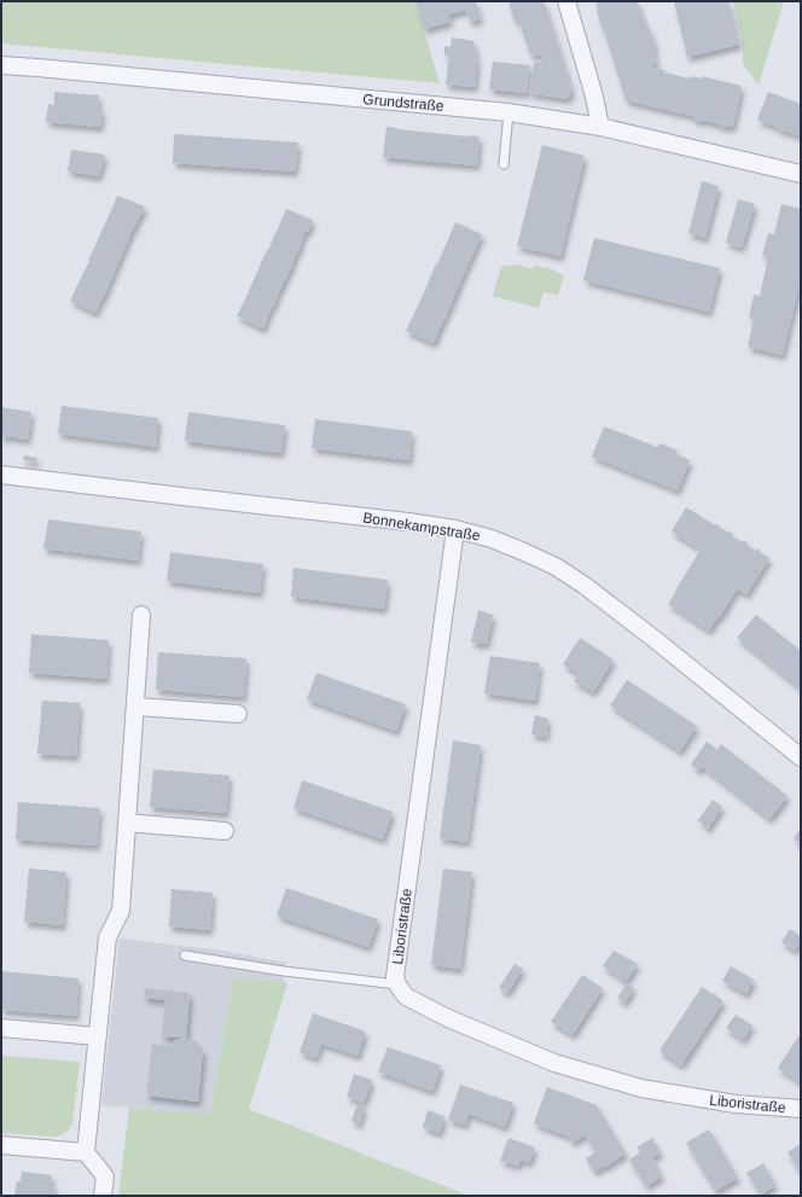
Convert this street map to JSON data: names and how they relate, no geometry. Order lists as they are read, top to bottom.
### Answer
{
  "streets": {
    "street": ["Grundstraße", "Bonnekampstraße", "Liboristraße"]
  },
  "crossings": [
    ["Bonnekampstraße", "Liboristraße"]
  ]
}
